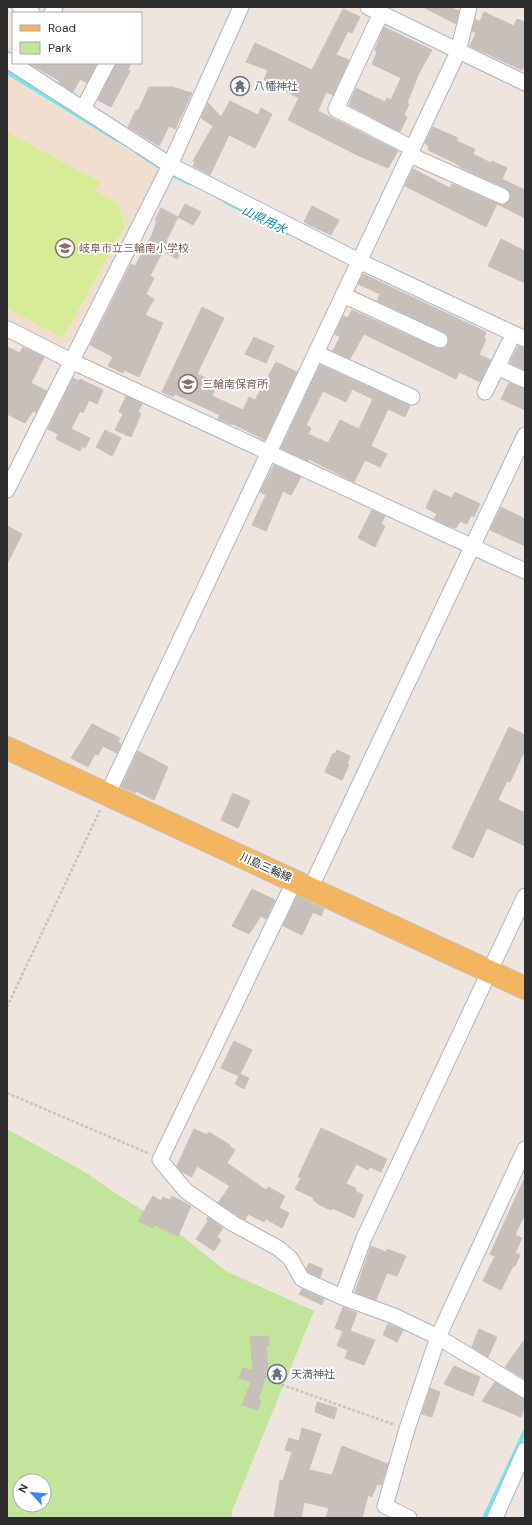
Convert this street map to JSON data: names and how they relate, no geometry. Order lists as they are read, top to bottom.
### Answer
{
  "streets": {
    "main road": ["川島三輪線"]
  },
  "water": ["山県用水"],
  "places": {
    "temple": ["八幡神社", "天満神社"],
    "school or university": ["岐阜市立三輪南小学校", "三輪南保育所"]
  },
  "legend": ["Road", "Park"],
  "north": "top left"
}
